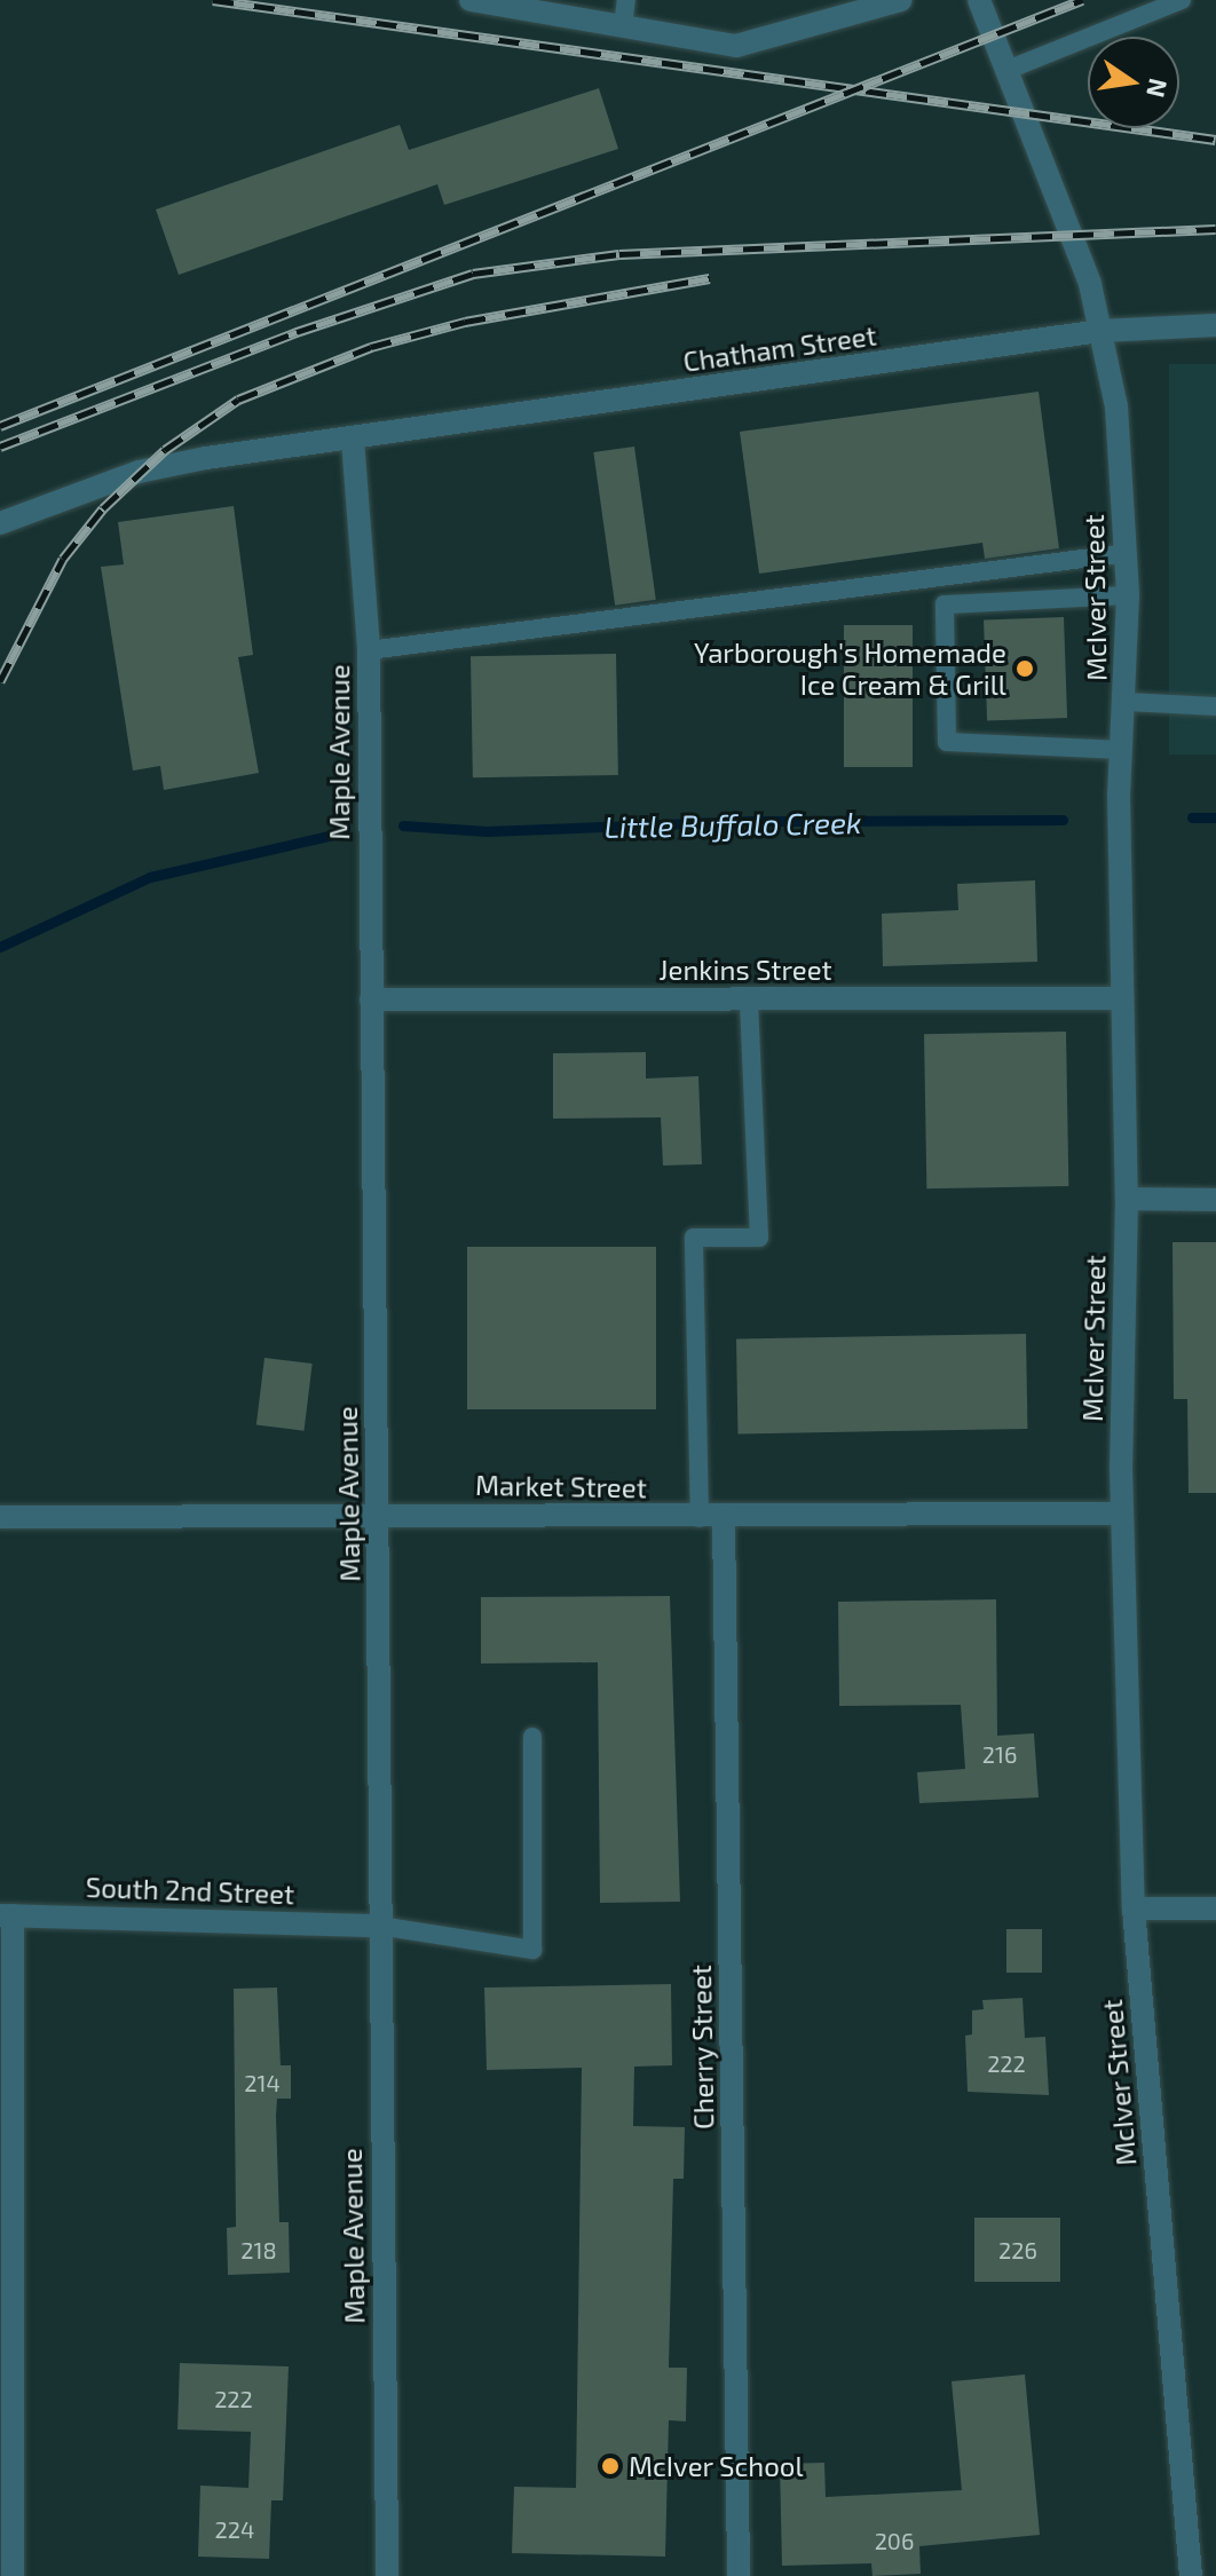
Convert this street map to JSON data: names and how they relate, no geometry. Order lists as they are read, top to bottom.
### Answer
{
  "streets": {
    "street": [
      "Chatham Street",
      "McIver Street",
      "Maple Avenue",
      "Jenkins Street",
      "Market Street",
      "South 2nd Street",
      "Cherry Street"
    ]
  },
  "crossings": [
    ["Chatham Street", "McIver Street"],
    ["Chatham Street", "Maple Avenue"],
    ["McIver Street", "Jenkins Street"],
    ["McIver Street", "Market Street"],
    ["Maple Avenue", "Jenkins Street"],
    ["Maple Avenue", "Market Street"],
    ["Maple Avenue", "South 2nd Street"],
    ["Market Street", "Cherry Street"]
  ],
  "water": ["Little Buffalo Creek"],
  "places": ["Yarborough's Homemade Ice Cream & Grill", "McIver School"],
  "house_numbers": [
    "216",
    "222",
    "214",
    "218",
    "226",
    "222",
    "224",
    "206"
  ],
  "north": "right"
}
